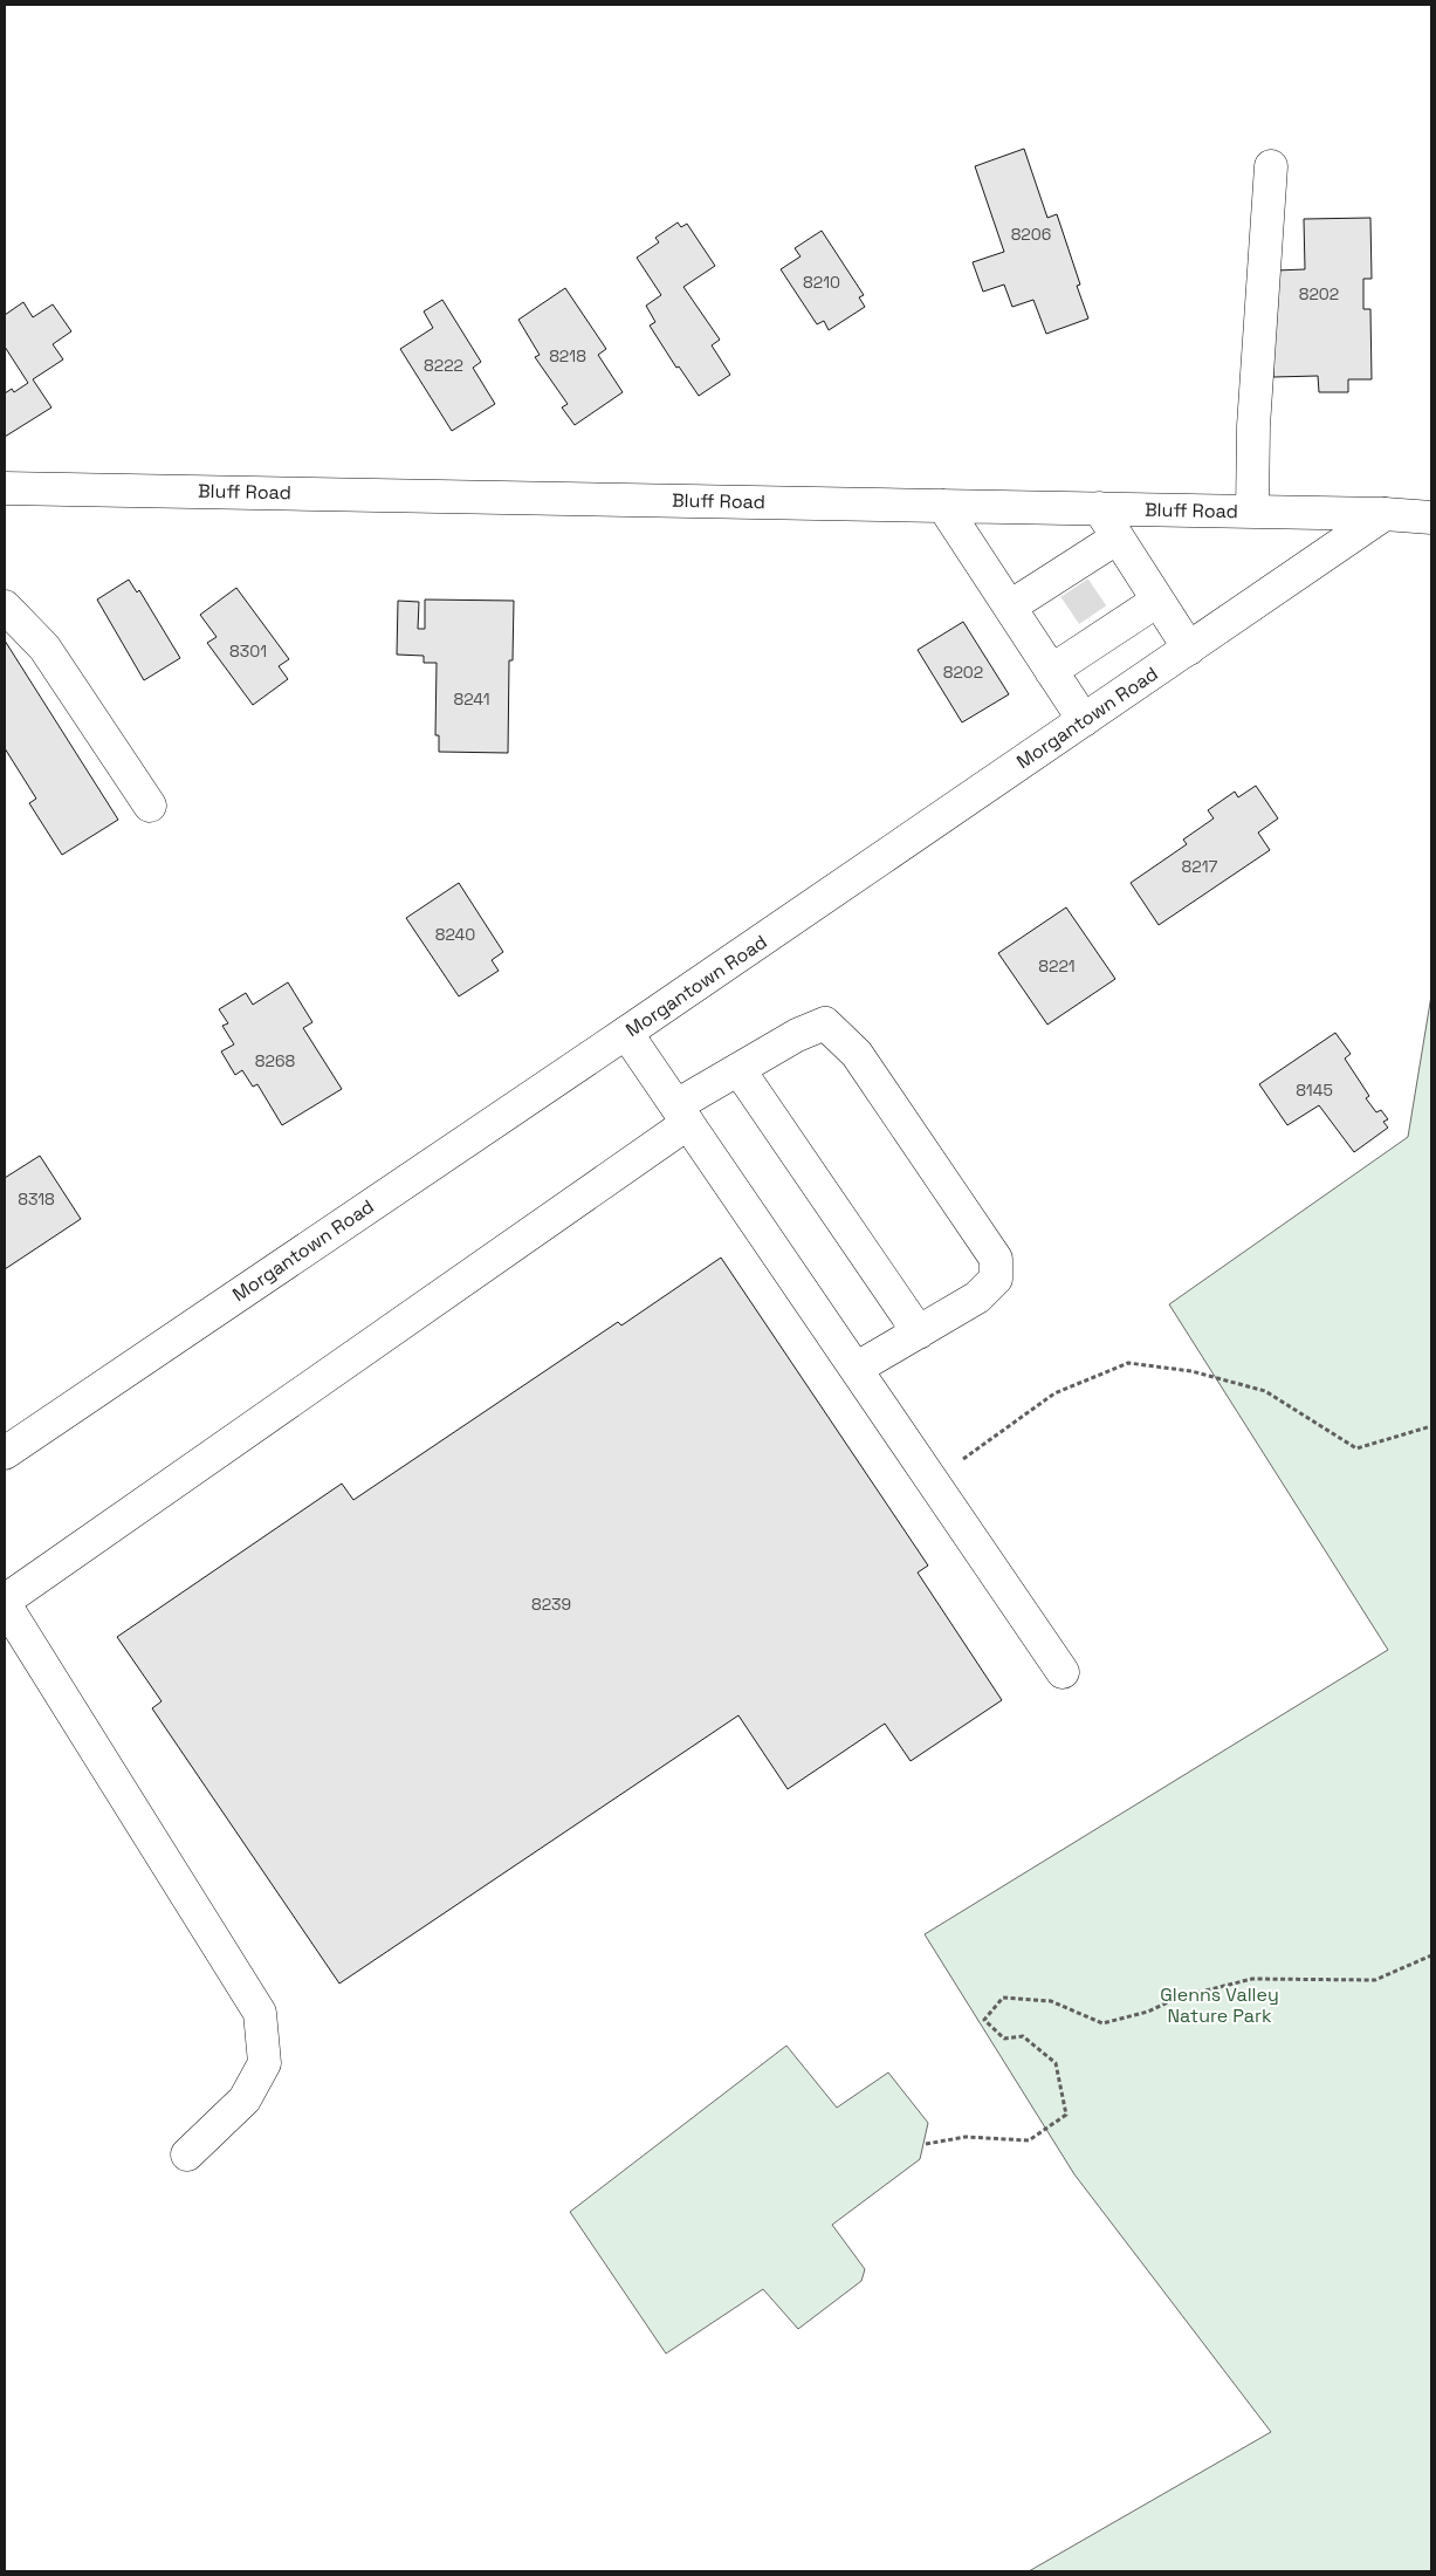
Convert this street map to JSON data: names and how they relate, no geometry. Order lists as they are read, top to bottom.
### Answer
{
  "streets": {
    "main road": ["Bluff Road", "Morgantown Road"]
  },
  "crossings": [
    ["Bluff Road", "Morgantown Road"]
  ],
  "parks": ["Glenns Valley Nature Park"],
  "house_numbers": [
    "8206",
    "8210",
    "8202",
    "8218",
    "8222",
    "8301",
    "8202",
    "8241",
    "8217",
    "8240",
    "8221",
    "8268",
    "8145",
    "8318",
    "8239"
  ]
}
